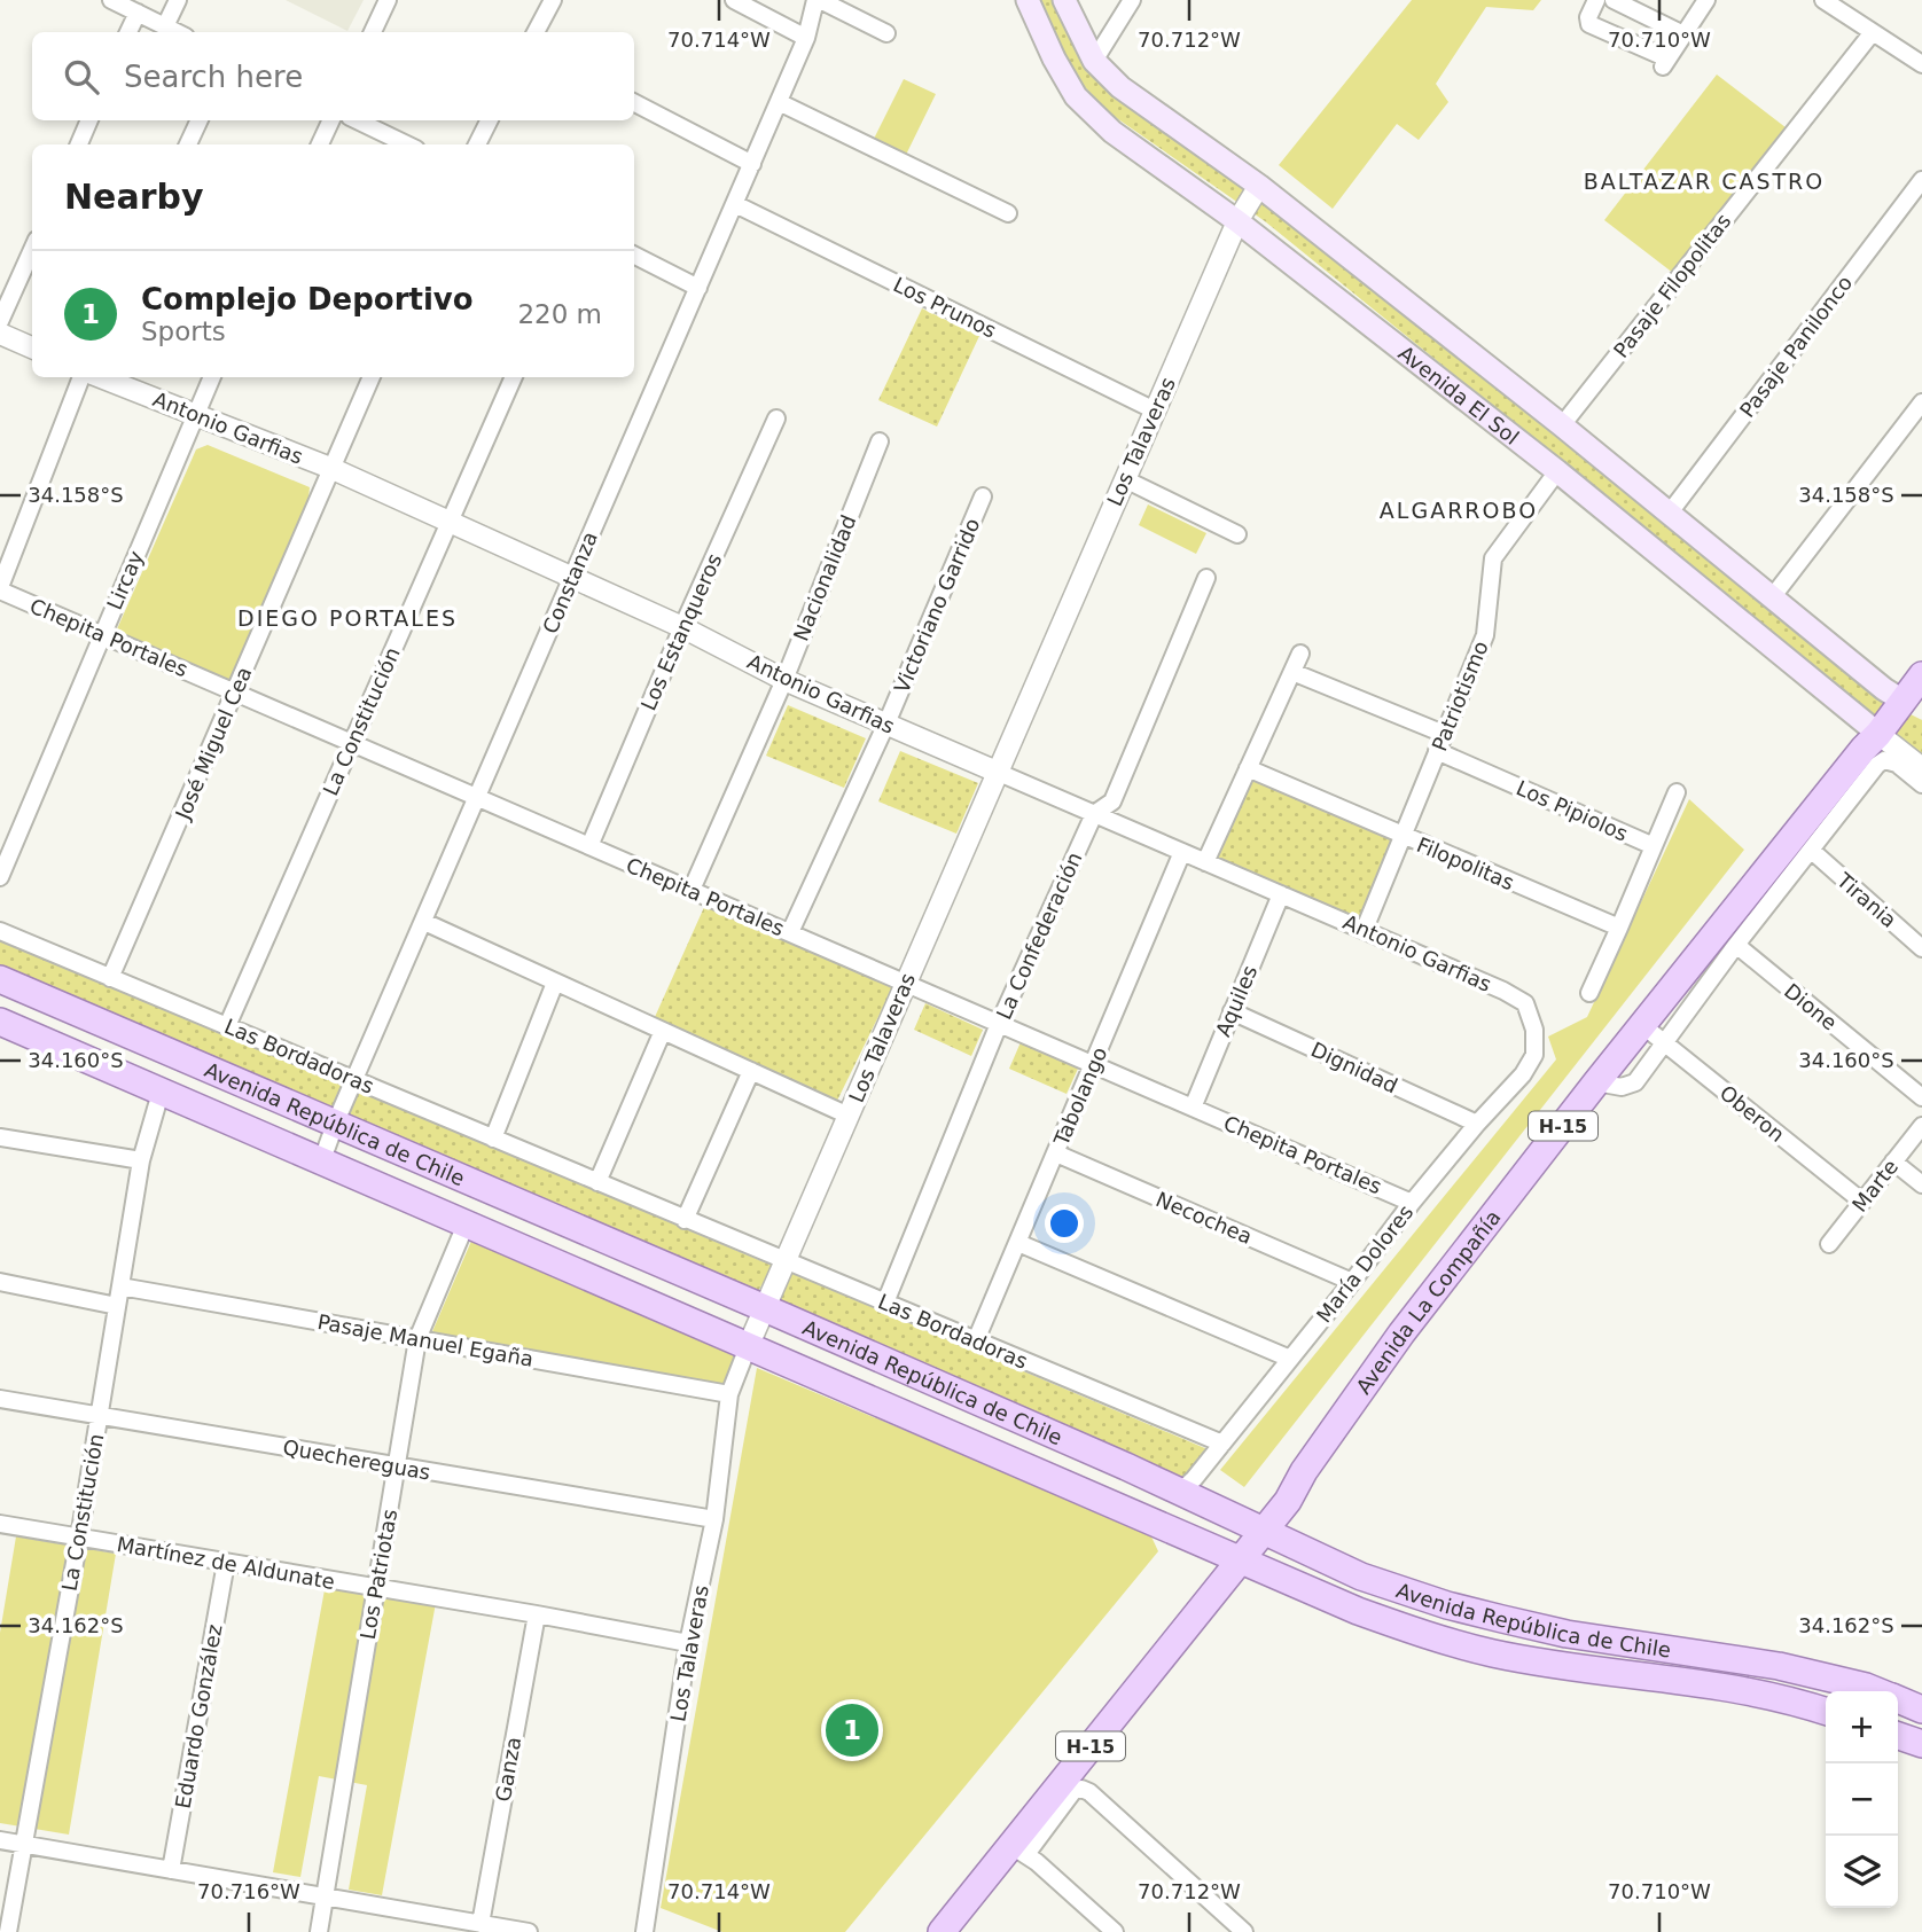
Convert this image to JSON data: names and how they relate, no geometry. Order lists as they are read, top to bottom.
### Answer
{
  "streets": {
    "main road": [
      "Avenida El Sol",
      "Avenida República de Chile",
      "H-15",
      "Avenida La Compañía"
    ],
    "street": [
      "Pasaje Filopolitas",
      "Los Prunos",
      "Pasaje Panilonco",
      "Antonio Garfias",
      "Los Talaveras",
      "Nacionalidad",
      "Lircay",
      "Constanza",
      "Victoriano Garrido",
      "Los Estanqueros",
      "Chepita Portales",
      "Patriotismo",
      "La Constitución",
      "José Miguel Cea",
      "Los Pipiolos",
      "Filopolitas",
      "Tirania",
      "La Confederación",
      "Aquiles",
      "Dione",
      "Las Bordadoras",
      "Dignidad",
      "Tabolango",
      "Oberon",
      "Marte",
      "Necochea",
      "María Dolores",
      "Pasaje Manuel Egaña",
      "Quechereguas",
      "Martínez de Aldunate",
      "Los Patriotas",
      "Eduardo González",
      "Ganza"
    ]
  },
  "crossings": [
    ["Pasaje Filopolitas", "Avenida El Sol"],
    ["Los Prunos", "Los Talaveras"],
    ["Los Prunos", "Constanza"],
    ["Pasaje Panilonco", "Avenida El Sol"],
    ["Avenida El Sol", "Los Talaveras"],
    ["Avenida El Sol", "Patriotismo"],
    ["Avenida El Sol", "Avenida La Compañía"],
    ["Antonio Garfias", "Los Talaveras"],
    ["Antonio Garfias", "Nacionalidad"],
    ["Antonio Garfias", "Lircay"],
    ["Antonio Garfias", "Constanza"],
    ["Antonio Garfias", "Victoriano Garrido"],
    ["Antonio Garfias", "Los Estanqueros"],
    ["Antonio Garfias", "Patriotismo"],
    ["Antonio Garfias", "La Constitución"],
    ["Antonio Garfias", "José Miguel Cea"],
    ["Antonio Garfias", "La Confederación"],
    ["Antonio Garfias", "Aquiles"],
    ["Antonio Garfias", "Tabolango"],
    ["Antonio Garfias", "María Dolores"],
    ["Los Talaveras", "Chepita Portales"],
    ["Los Talaveras", "Las Bordadoras"],
    ["Los Talaveras", "Avenida República de Chile"],
    ["Los Talaveras", "Pasaje Manuel Egaña"],
    ["Los Talaveras", "Quechereguas"],
    ["Los Talaveras", "Martínez de Aldunate"],
    ["Nacionalidad", "Chepita Portales"],
    ["Lircay", "Chepita Portales"],
    ["Constanza", "Chepita Portales"],
    ["Constanza", "Las Bordadoras"],
    ["Constanza", "Avenida República de Chile"],
    ["Victoriano Garrido", "Chepita Portales"],
    ["Los Estanqueros", "Chepita Portales"],
    ["Chepita Portales", "La Constitución"],
    ["Chepita Portales", "José Miguel Cea"],
    ["Chepita Portales", "La Confederación"],
    ["Chepita Portales", "Aquiles"],
    ["Chepita Portales", "Tabolango"],
    ["Chepita Portales", "María Dolores"],
    ["Patriotismo", "Los Pipiolos"],
    ["Patriotismo", "Filopolitas"],
    ["La Constitución", "Las Bordadoras"],
    ["La Constitución", "Avenida República de Chile"],
    ["La Constitución", "Pasaje Manuel Egaña"],
    ["La Constitución", "Quechereguas"],
    ["La Constitución", "Martínez de Aldunate"],
    ["José Miguel Cea", "Las Bordadoras"],
    ["La Confederación", "Las Bordadoras"],
    ["Aquiles", "Dignidad"],
    ["Las Bordadoras", "Tabolango"],
    ["Las Bordadoras", "María Dolores"],
    ["Dignidad", "María Dolores"],
    ["Tabolango", "Necochea"],
    ["Oberon", "Marte"],
    ["Oberon", "Avenida La Compañía"],
    ["Avenida República de Chile", "María Dolores"],
    ["Avenida República de Chile", "Avenida La Compañía"],
    ["Avenida República de Chile", "Los Patriotas"],
    ["Necochea", "María Dolores"],
    ["Pasaje Manuel Egaña", "Los Patriotas"],
    ["Quechereguas", "Los Patriotas"],
    ["Martínez de Aldunate", "Los Patriotas"],
    ["Martínez de Aldunate", "Eduardo González"],
    ["Martínez de Aldunate", "Ganza"]
  ],
  "districts": ["BALTAZAR CASTRO", "ALGARROBO", "DIEGO PORTALES"],
  "page": {
    "search": "Search here",
    "heading": "Nearby",
    "list": [
      {
        "mark": "1",
        "name": "Complejo Deportivo",
        "note": "Sports",
        "value": "220 m"
      }
    ],
    "map_buttons": ["+", "−"],
    "pins": "1"
  },
  "coordinates": [
    "70.714°W",
    "70.712°W",
    "70.710°W",
    "34.158°S",
    "34.160°S",
    "34.162°S",
    "70.716°W"
  ]
}
